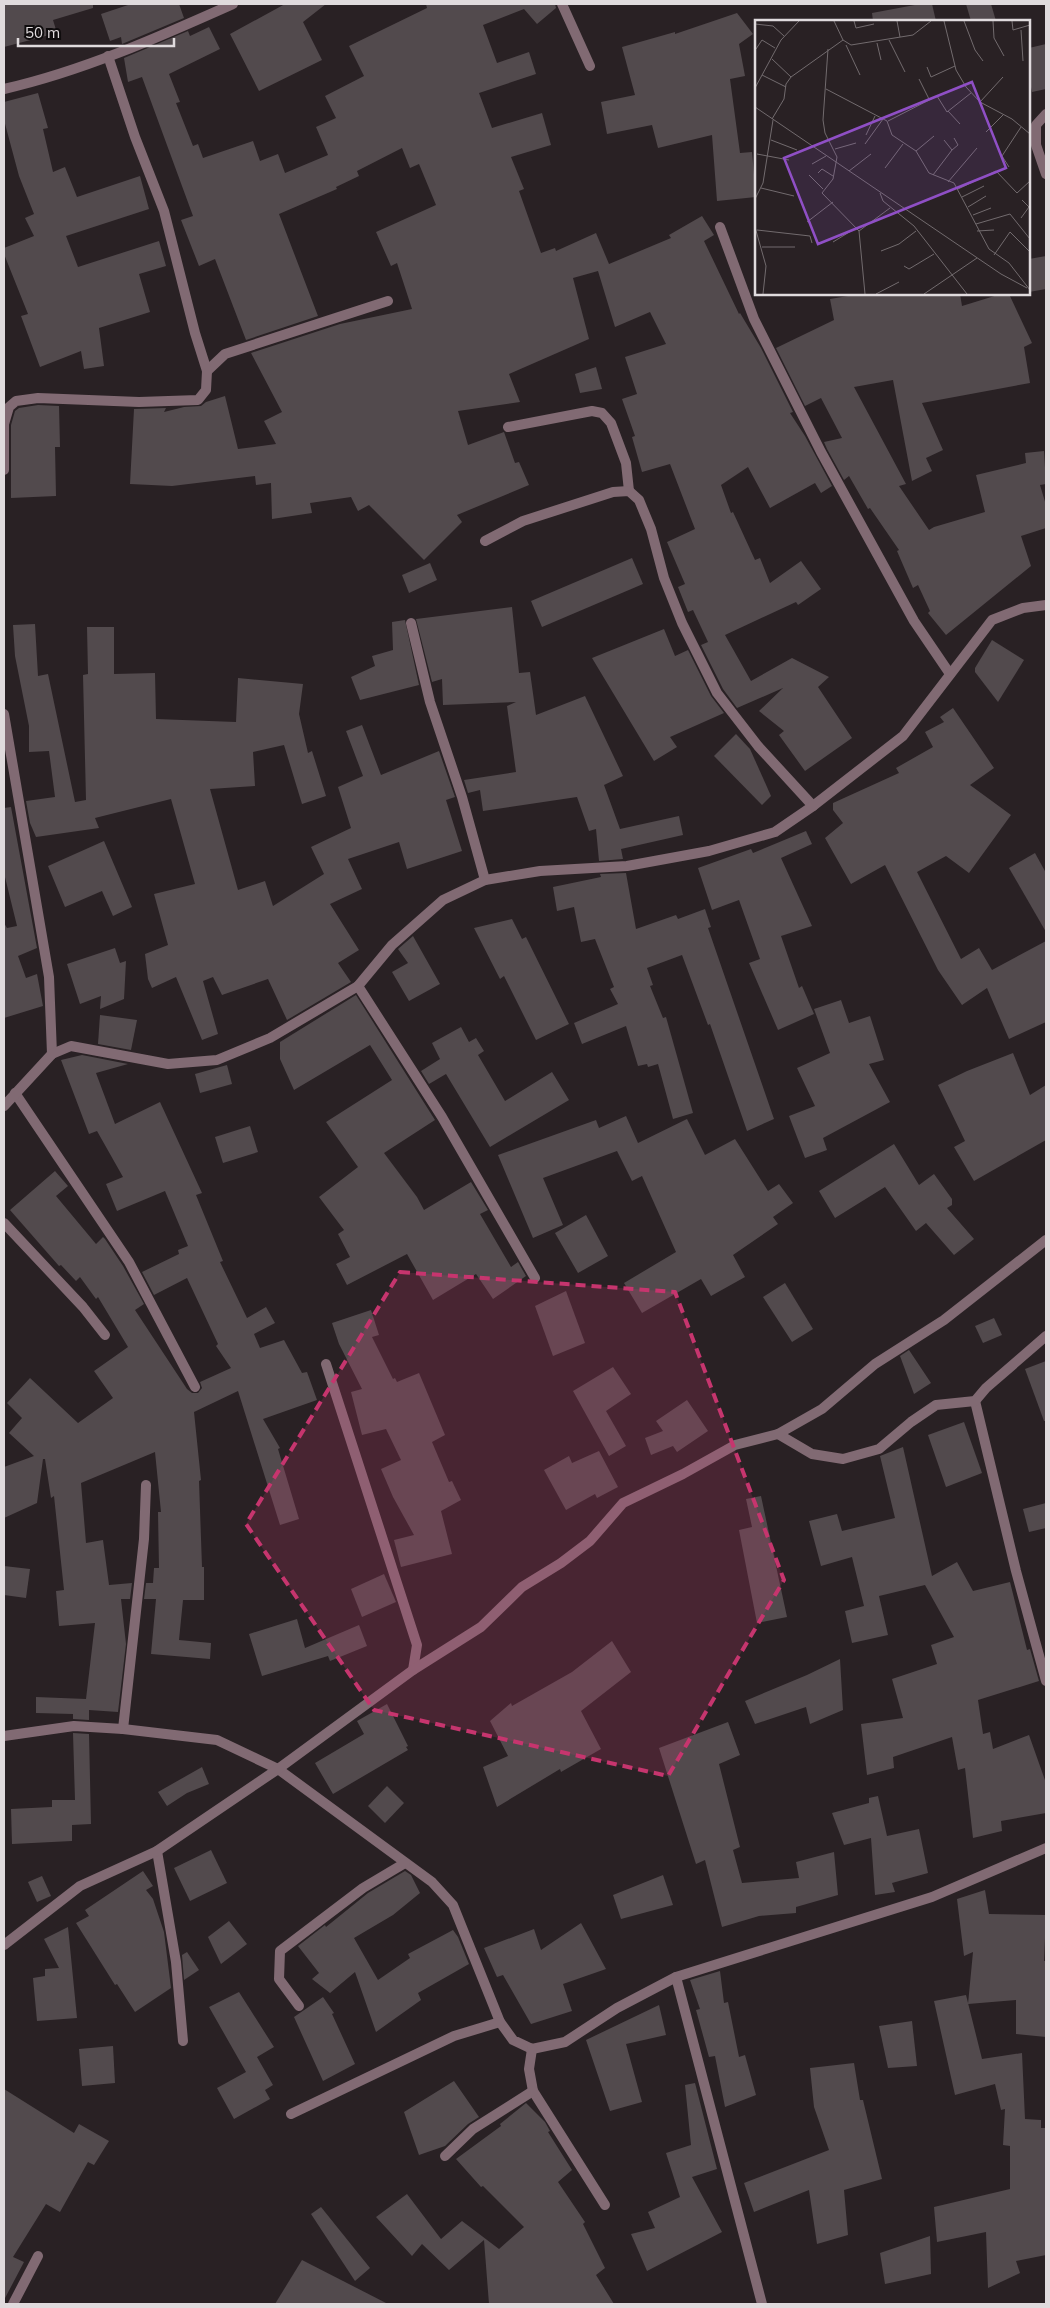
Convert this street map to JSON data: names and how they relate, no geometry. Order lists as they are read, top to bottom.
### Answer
{
  "scale_bar": "50 m"
}
